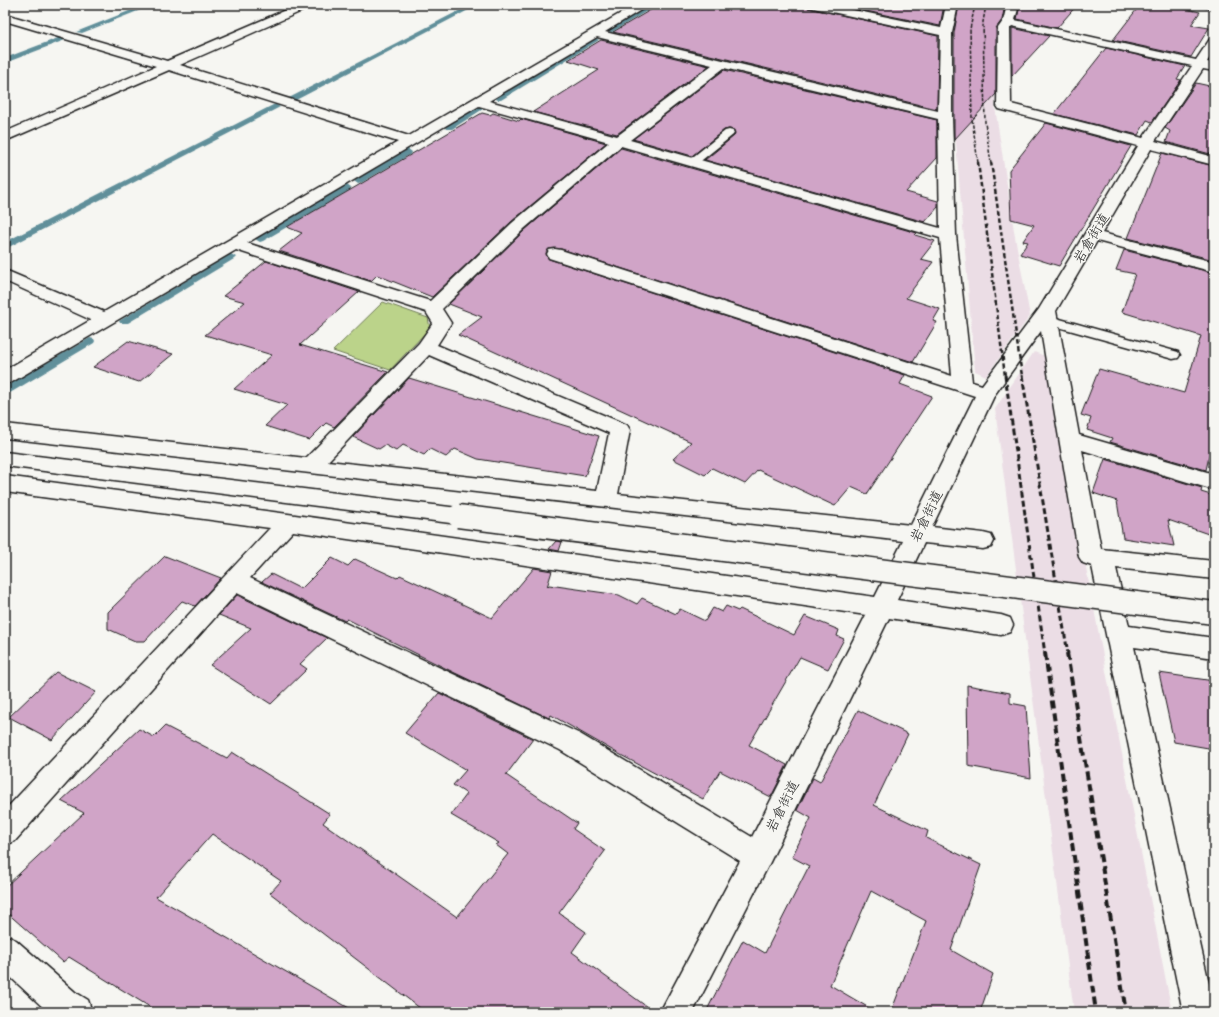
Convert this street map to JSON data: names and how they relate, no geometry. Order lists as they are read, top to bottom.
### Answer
{
  "streets": {
    "street": ["岩倉街道"]
  }
}
